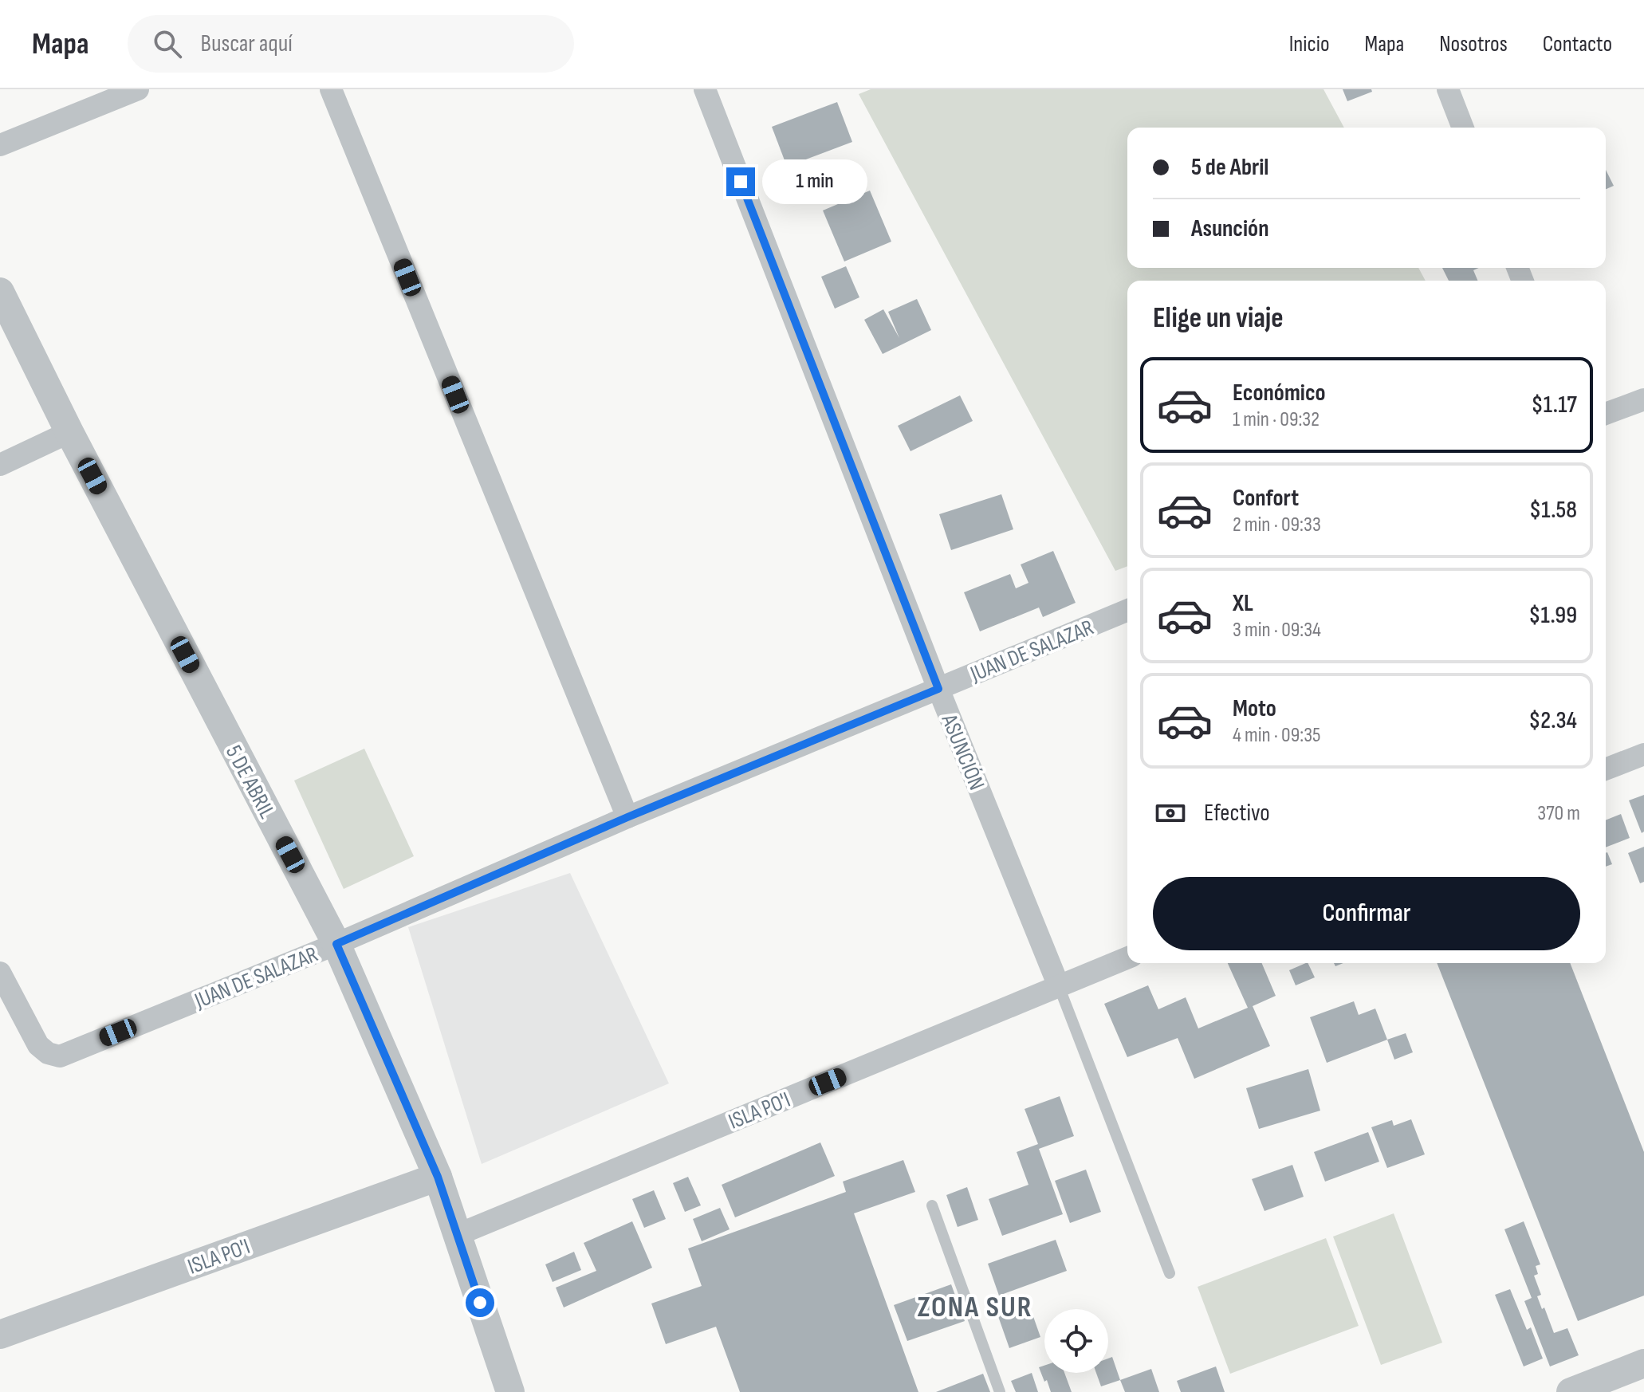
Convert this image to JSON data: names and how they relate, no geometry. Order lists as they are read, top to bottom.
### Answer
{
  "streets": {
    "street": [
      "JUAN DE SALAZAR",
      "ASUNCIÓN",
      "5 DE ABRIL",
      "ISLA PO'I"
    ]
  },
  "crossings": [
    ["JUAN DE SALAZAR", "ASUNCIÓN"],
    ["JUAN DE SALAZAR", "5 DE ABRIL"],
    ["ASUNCIÓN", "ISLA PO'I"],
    ["5 DE ABRIL", "ISLA PO'I"]
  ],
  "districts": ["ZONA SUR"],
  "page": {
    "header": "Mapa",
    "search": "Buscar aquí",
    "nav": [
      "Inicio",
      "Mapa",
      "Nosotros",
      "Contacto"
    ],
    "banner": ["5 de Abril", "Asunción"],
    "bubble": "1 min",
    "heading": "Elige un viaje",
    "list": [
      {
        "name": "Económico",
        "note": "1 min · 09:32",
        "value": "$1.17"
      },
      {
        "name": "Confort",
        "note": "2 min · 09:33",
        "value": "$1.58"
      },
      {
        "name": "XL",
        "note": "3 min · 09:34",
        "value": "$1.99"
      },
      {
        "name": "Moto",
        "note": "4 min · 09:35",
        "value": "$2.34"
      }
    ],
    "pay": ["Efectivo", "370 m"],
    "buttons": "Confirmar"
  }
}
